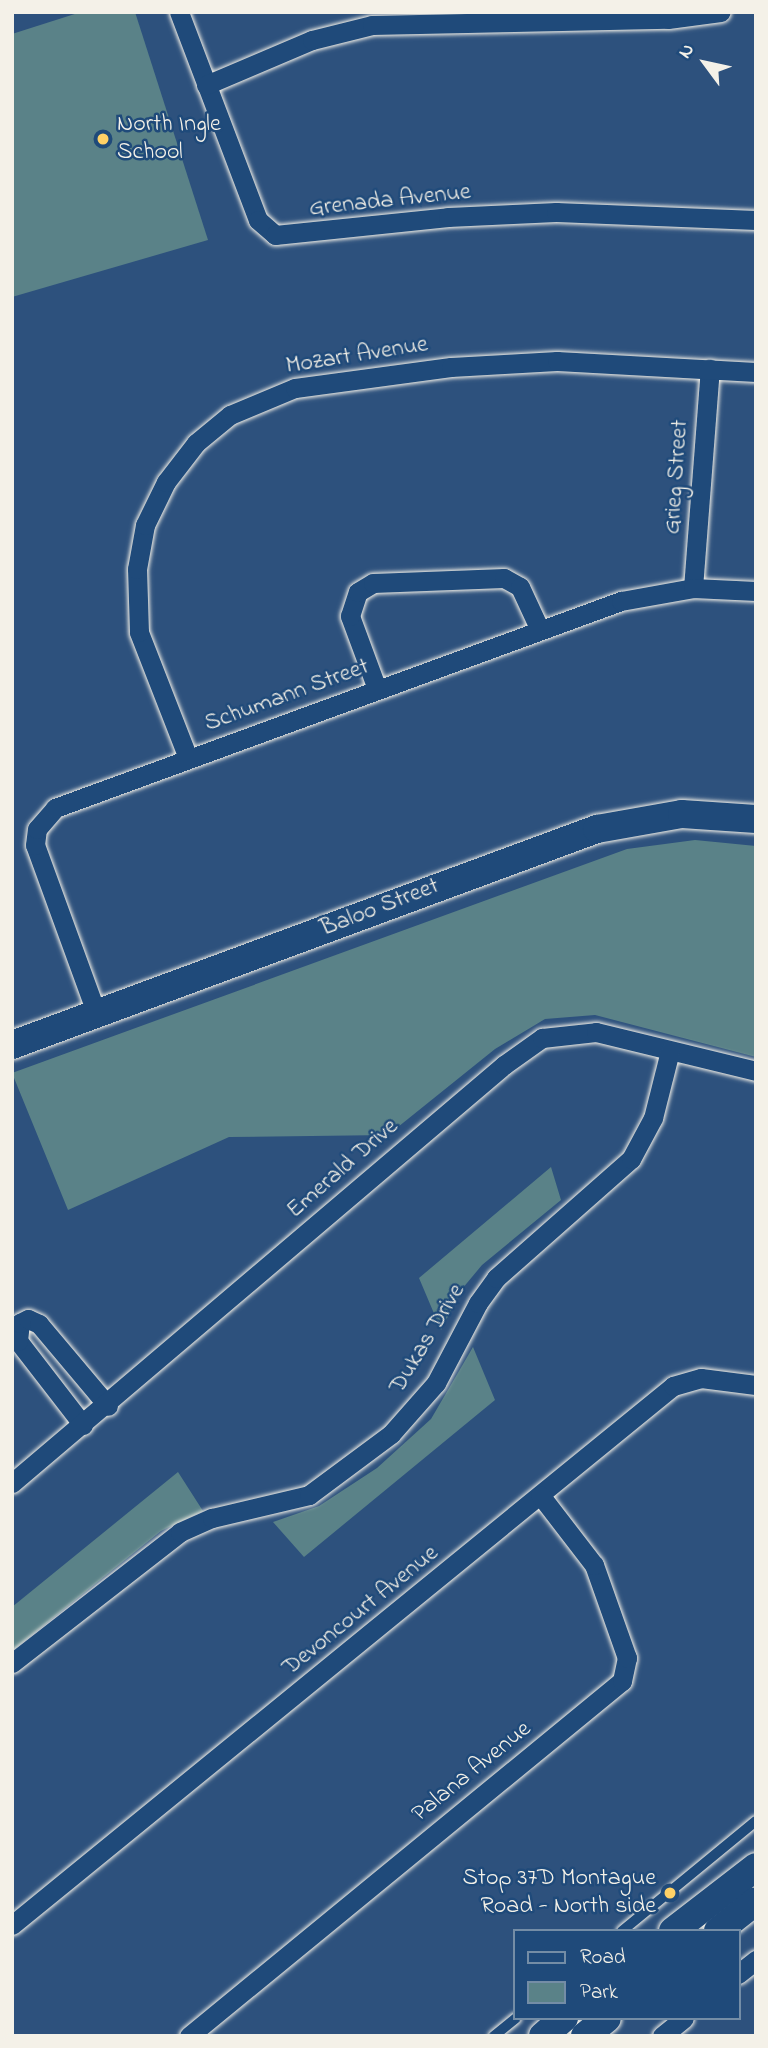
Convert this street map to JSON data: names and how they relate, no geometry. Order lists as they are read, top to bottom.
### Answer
{
  "streets": {
    "street": [
      "Grenada Avenue",
      "Mozart Avenue",
      "Grieg Street",
      "Schumann Street",
      "Baloo Street",
      "Emerald Drive",
      "Dukas Drive",
      "Devoncourt Avenue",
      "Palana Avenue"
    ]
  },
  "crossings": [
    ["Mozart Avenue", "Grieg Street"],
    ["Mozart Avenue", "Schumann Street"],
    ["Grieg Street", "Schumann Street"],
    ["Schumann Street", "Baloo Street"],
    ["Emerald Drive", "Dukas Drive"],
    ["Devoncourt Avenue", "Palana Avenue"]
  ],
  "places": ["North Ingle School", "Stop 37D Montague Road - North side"],
  "legend": ["Road", "Park"],
  "north": "top left"
}
